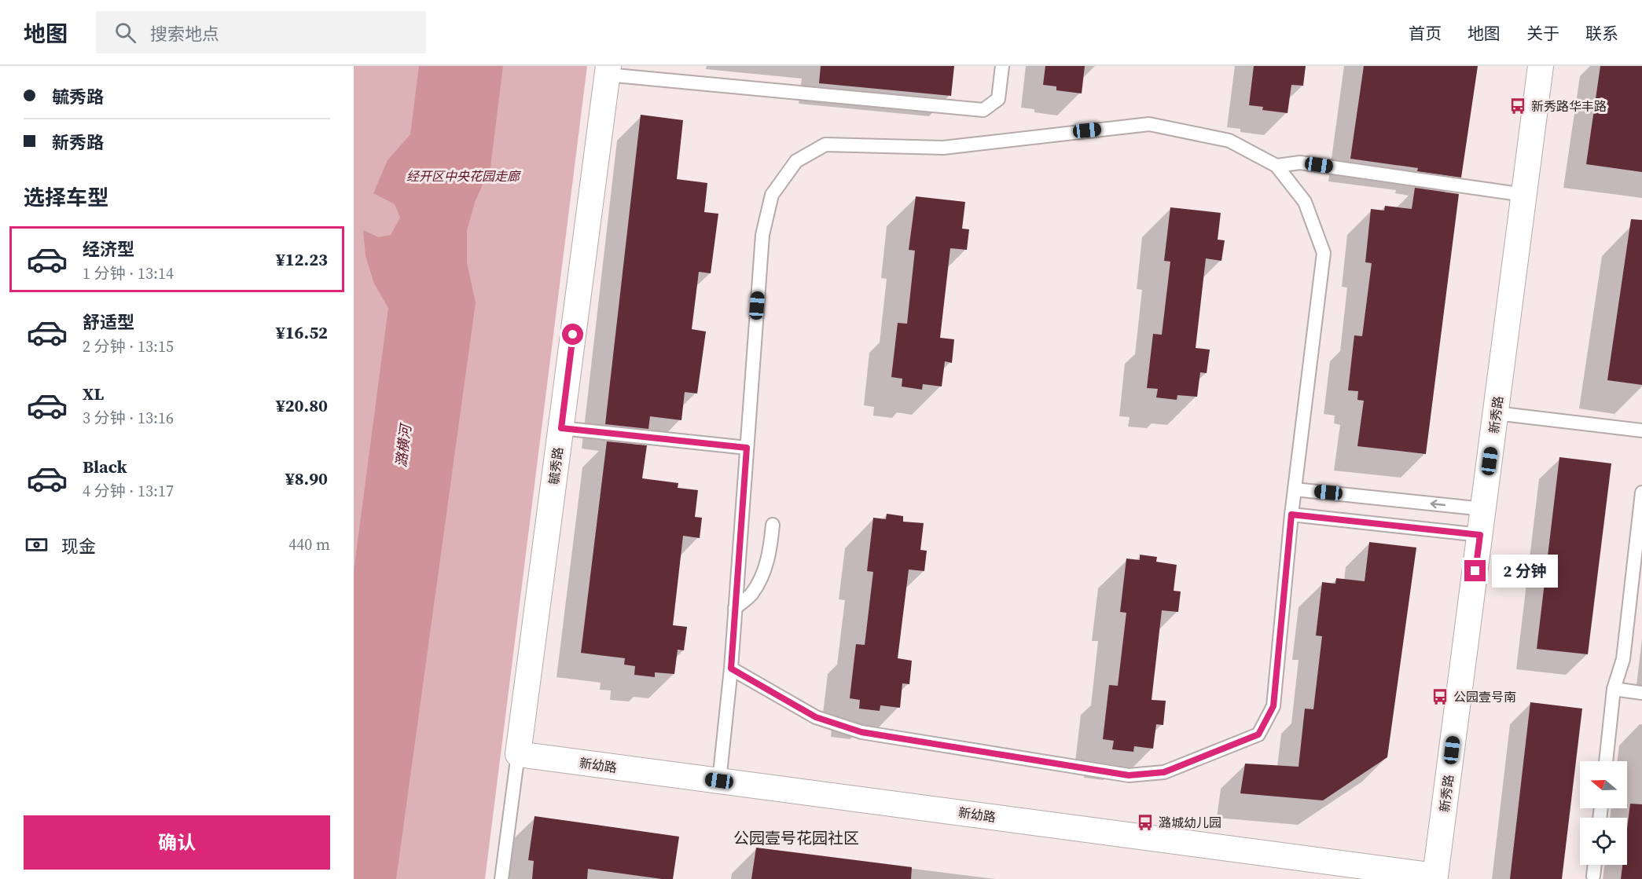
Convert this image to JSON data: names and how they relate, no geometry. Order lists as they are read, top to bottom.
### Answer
{
  "streets": {
    "street": ["新秀路", "毓秀路", "新幼路"]
  },
  "crossings": [
    ["新秀路", "新幼路"],
    ["毓秀路", "新幼路"]
  ],
  "districts": ["公园壹号花园社区"],
  "water": ["潞横河"],
  "parks": ["经开区中央花园走廊"],
  "places": {
    "bus stop": ["新秀路华丰路", "公园壹号南", "潞城幼儿园"]
  },
  "north": "left",
  "page": {
    "header": "地图",
    "search": "搜索地点",
    "nav": [
      "首页",
      "地图",
      "关于",
      "联系"
    ],
    "banner": ["毓秀路", "新秀路"],
    "heading": "选择车型",
    "list": [
      {
        "name": "经济型",
        "note": "1 分钟 · 13:14",
        "value": "¥12.23"
      },
      {
        "name": "舒适型",
        "note": "2 分钟 · 13:15",
        "value": "¥16.52"
      },
      {
        "name": "XL",
        "note": "3 分钟 · 13:16",
        "value": "¥20.80"
      },
      {
        "name": "Black",
        "note": "4 分钟 · 13:17",
        "value": "¥8.90"
      }
    ],
    "pay": ["现金", "440 m"],
    "bubble": "2 分钟",
    "buttons": "确认"
  }
}
